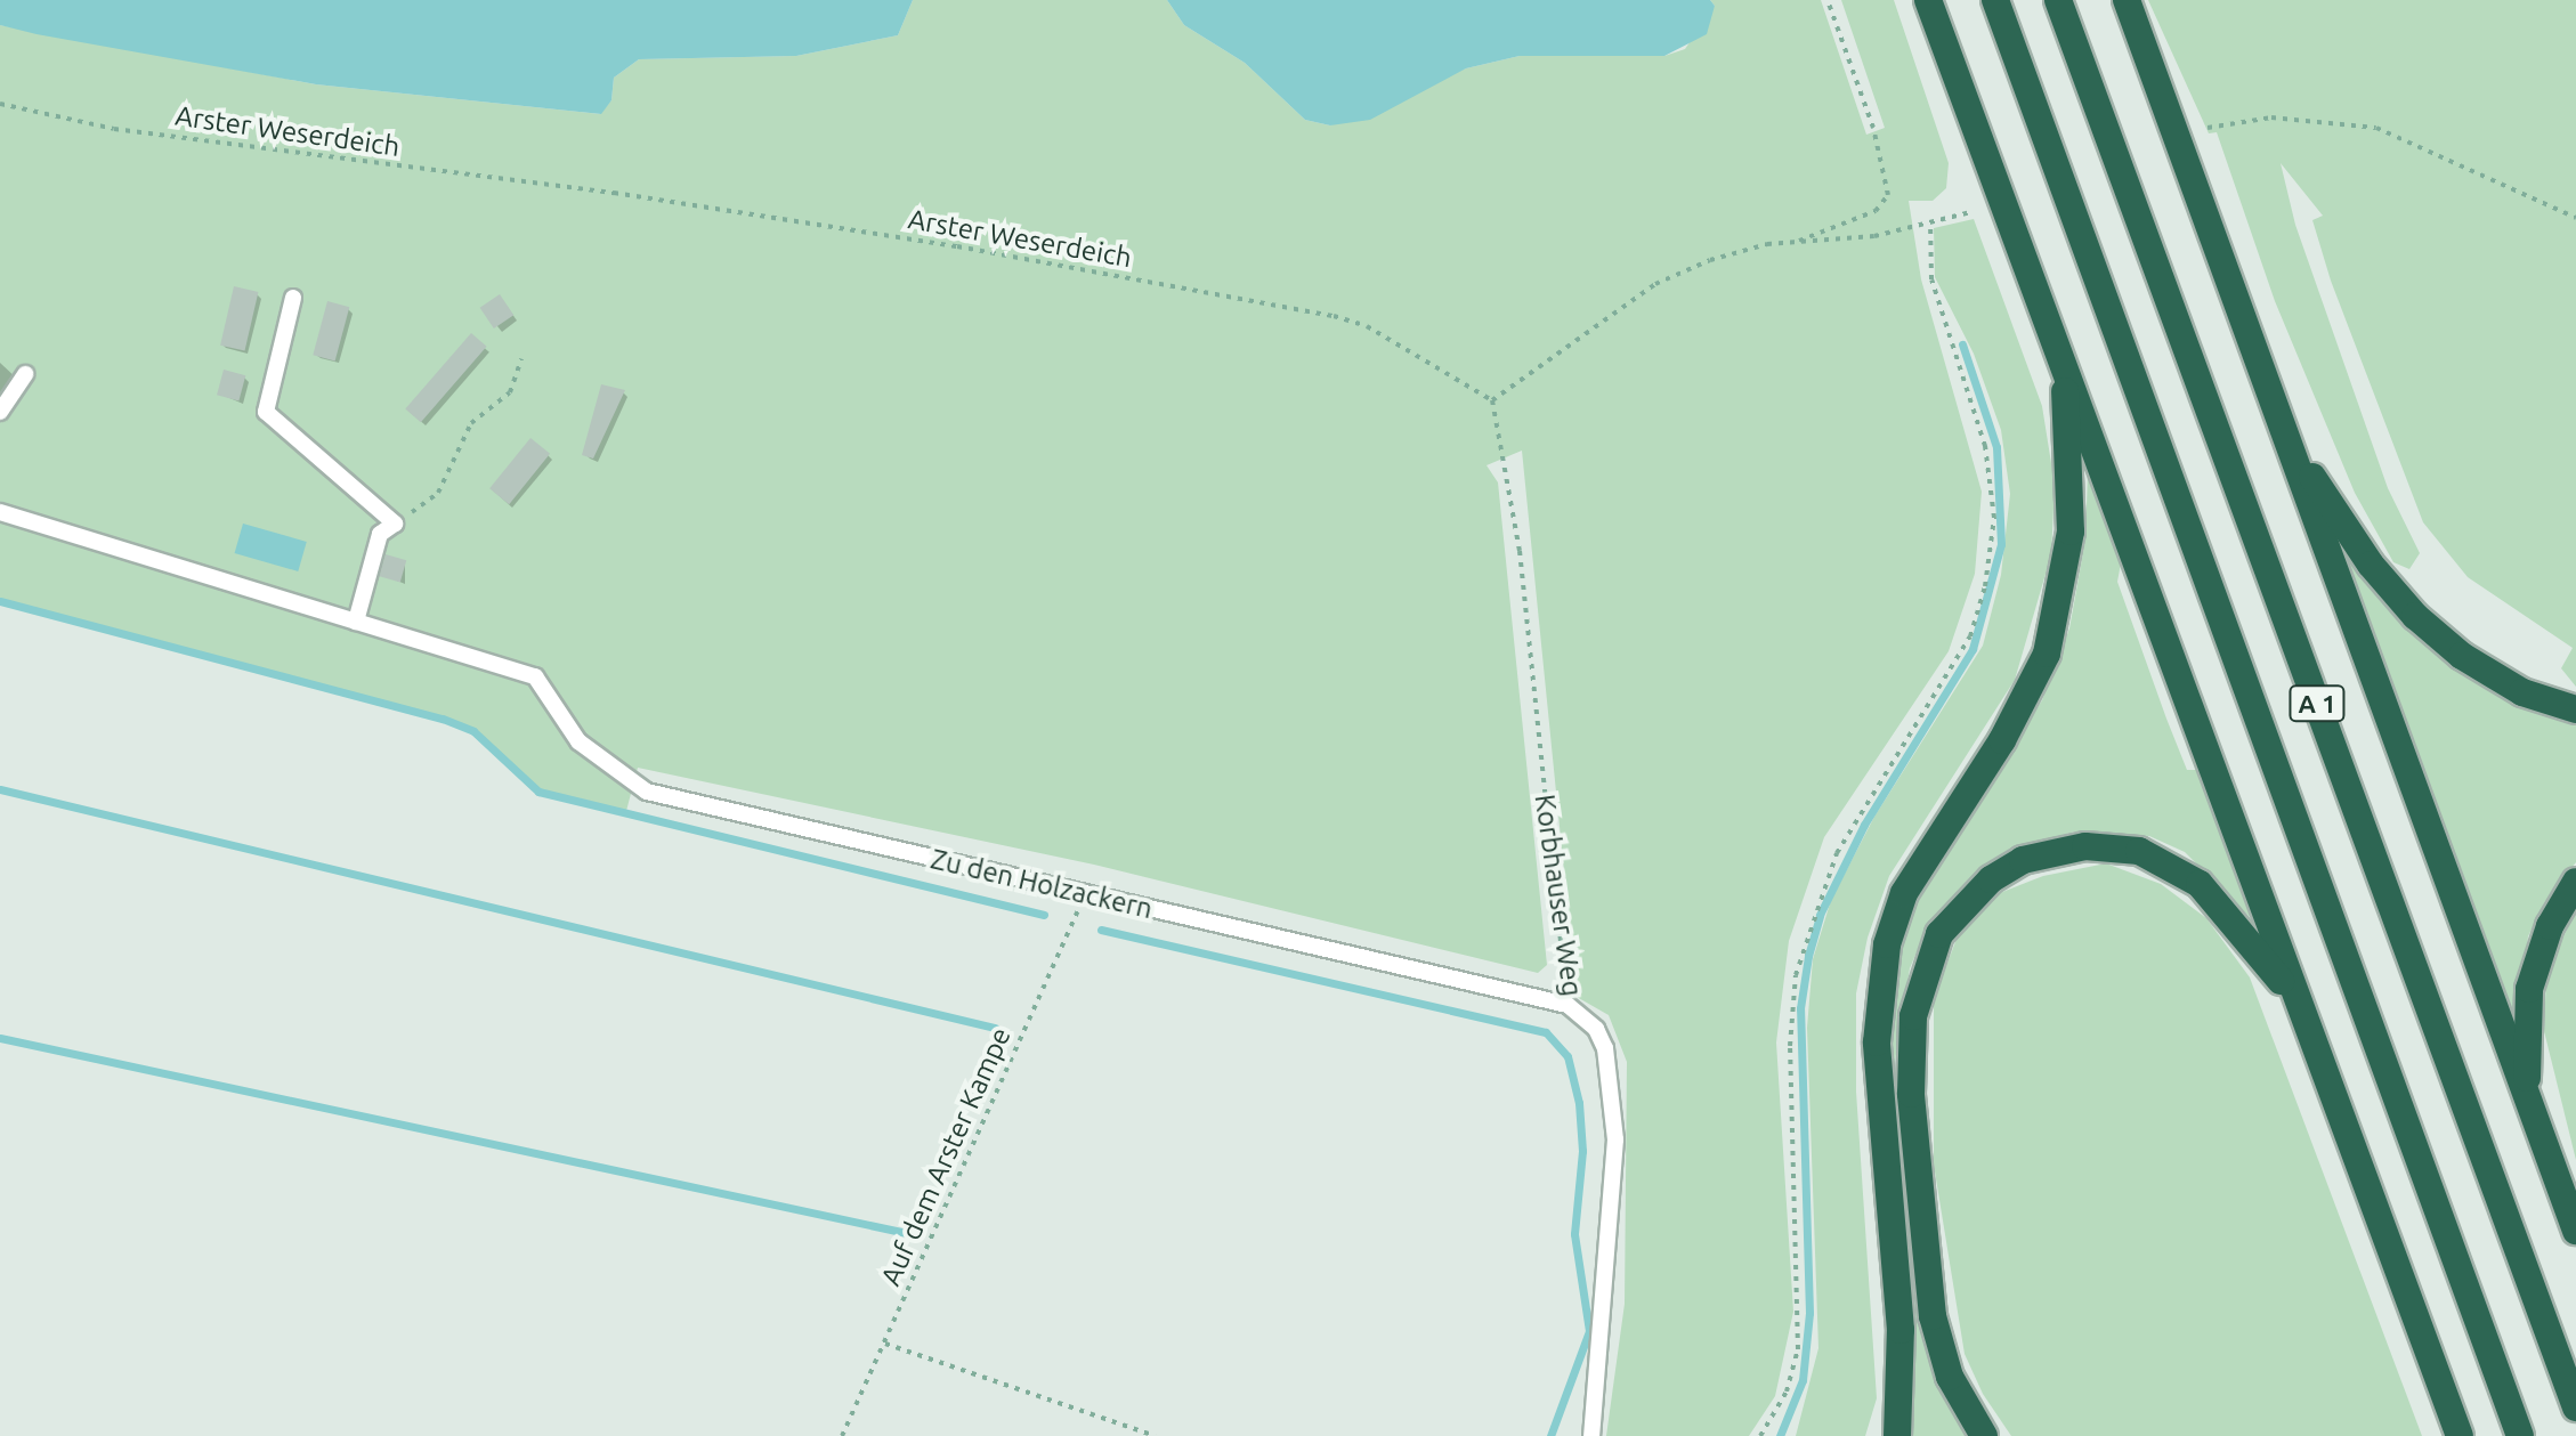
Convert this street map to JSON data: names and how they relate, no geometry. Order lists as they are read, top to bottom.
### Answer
{
  "streets": {
    "highway": ["A 1"],
    "lane": ["Zu den Holzackern", "Korbhauser Weg"],
    "path": ["Arster Weserdeich", "Auf dem Arster Kampe"]
  },
  "crossings": [
    ["Arster Weserdeich", "Korbhauser Weg"],
    ["Zu den Holzackern", "Korbhauser Weg"],
    ["Zu den Holzackern", "Auf dem Arster Kampe"]
  ]
}
